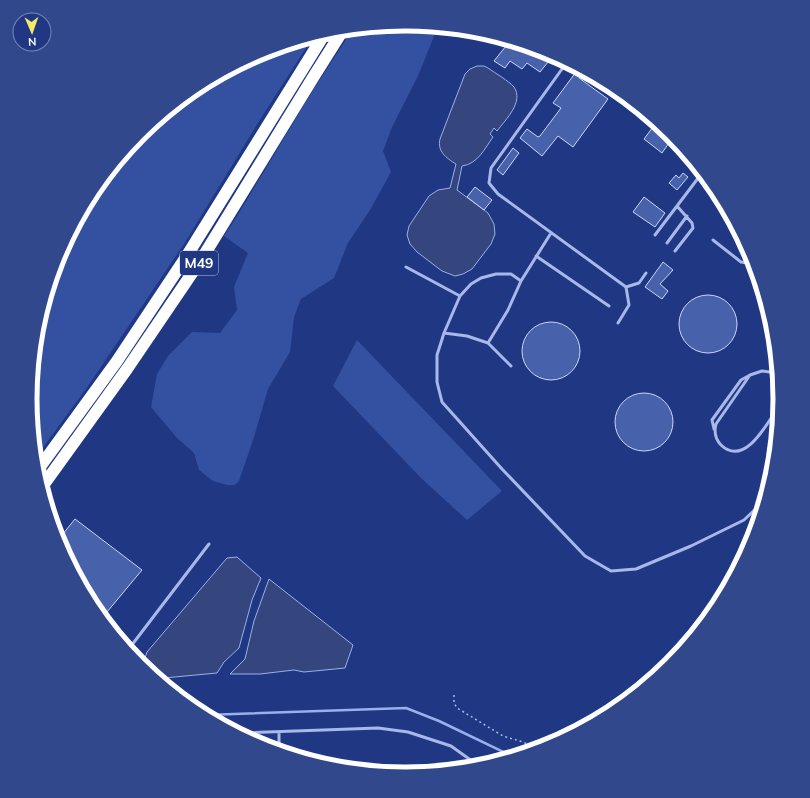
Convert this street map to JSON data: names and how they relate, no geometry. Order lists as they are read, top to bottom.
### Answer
{
  "streets": {
    "highway": ["M49"]
  },
  "north": "bottom"
}
